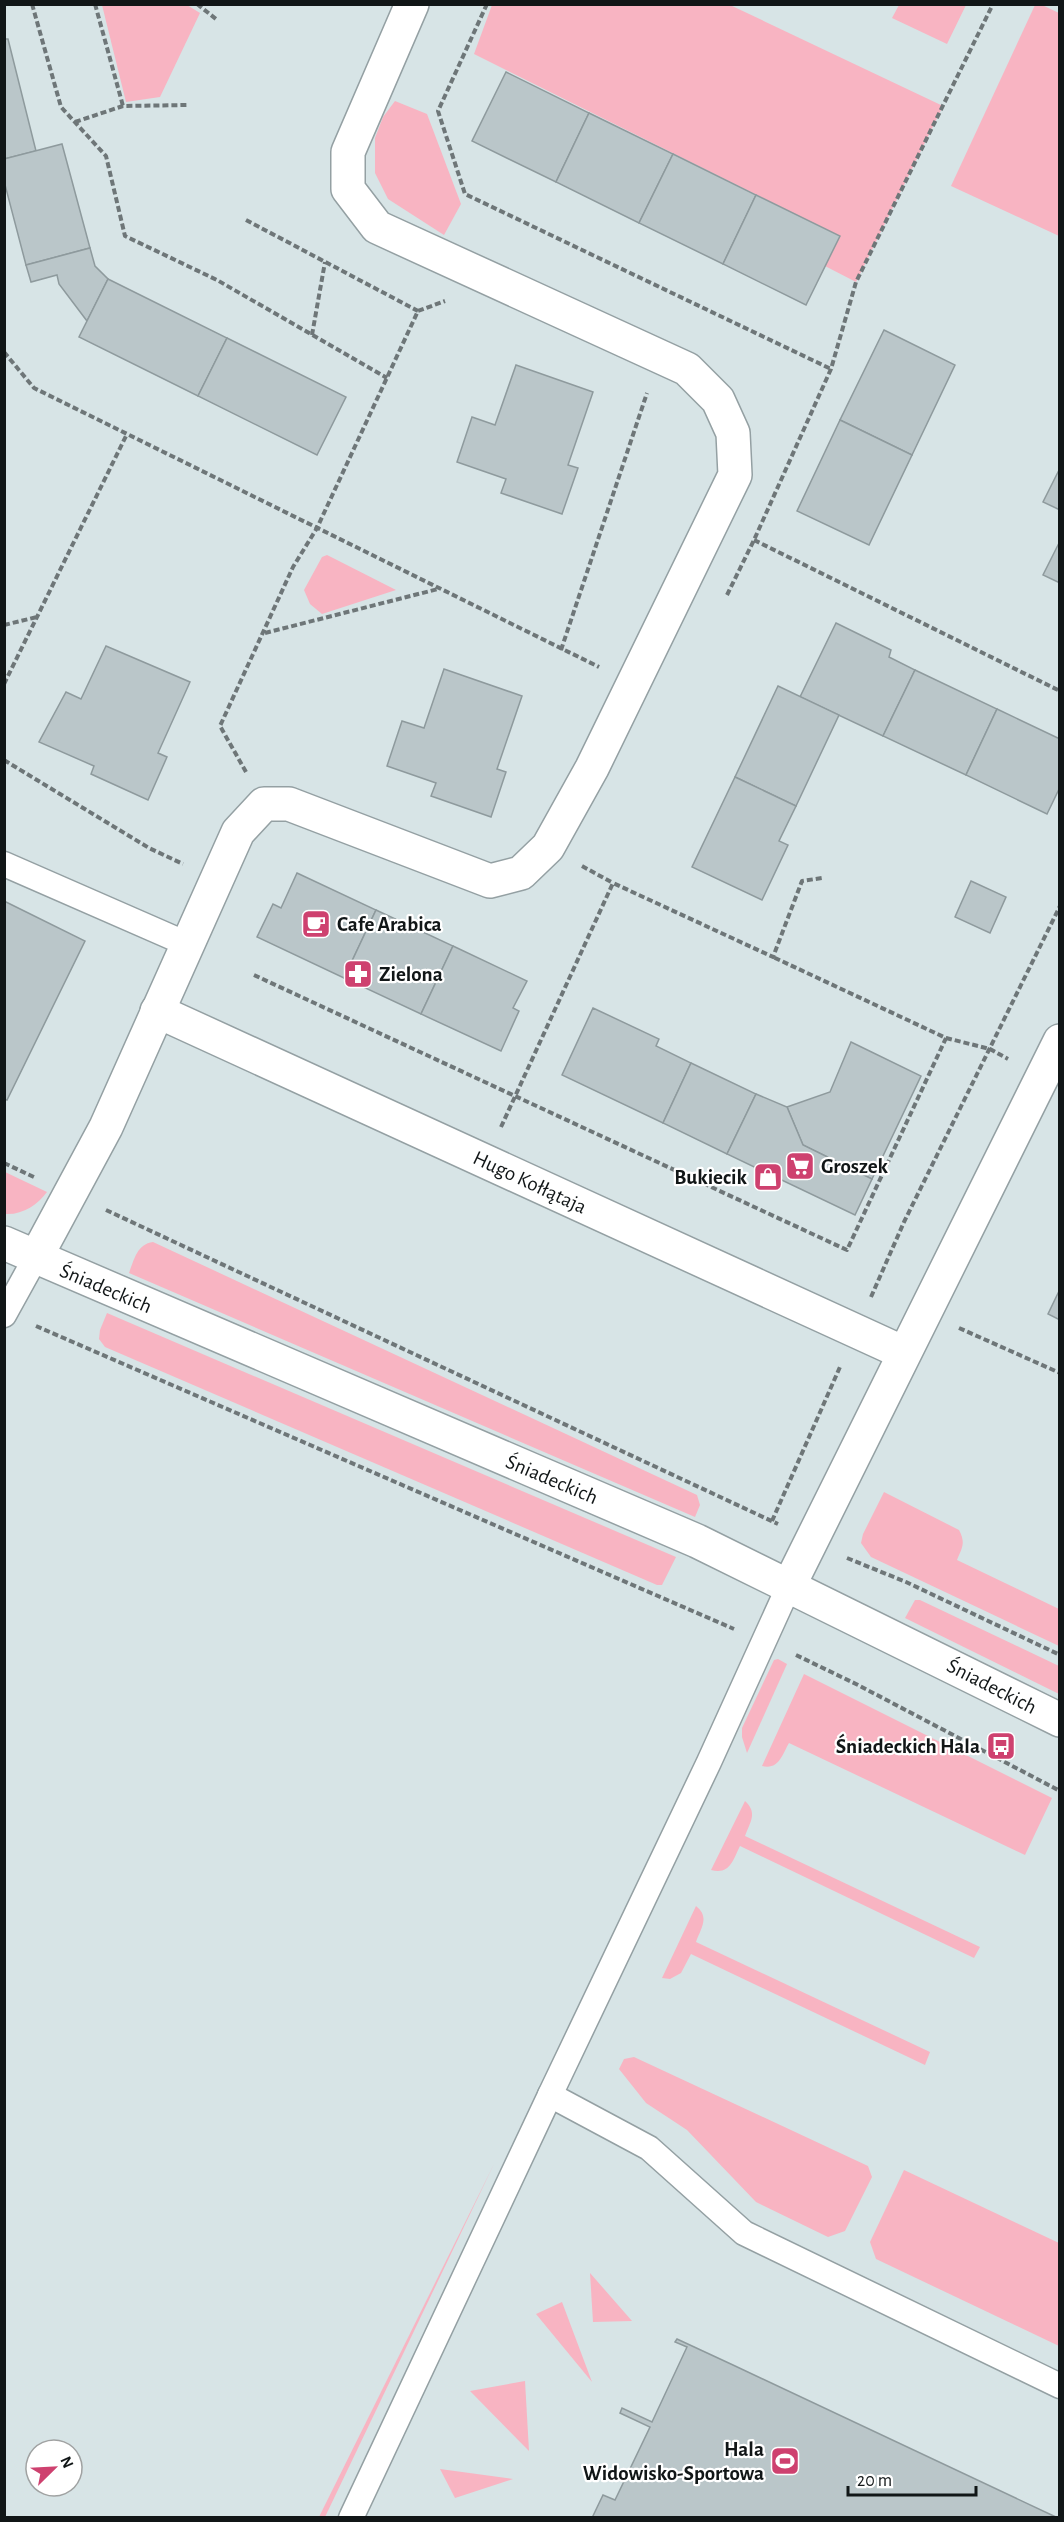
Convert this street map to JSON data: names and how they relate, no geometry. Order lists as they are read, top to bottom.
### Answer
{
  "streets": {
    "street": ["Hugo Kołłątaja", "Śniadeckich"]
  },
  "crossings": [
    ["Hugo Kołłątaja", "Śniadeckich"]
  ],
  "places": {
    "cafe": ["Cafe Arabica"],
    "pharmacy": ["Zielona"],
    "supermarket": ["Groszek"],
    "shop": ["Bukiecik"],
    "bus stop": ["Śniadeckich Hala"],
    "sports": ["Hala Widowisko-Sportowa"]
  },
  "scale_bar": "20 m",
  "north": "top right"
}
